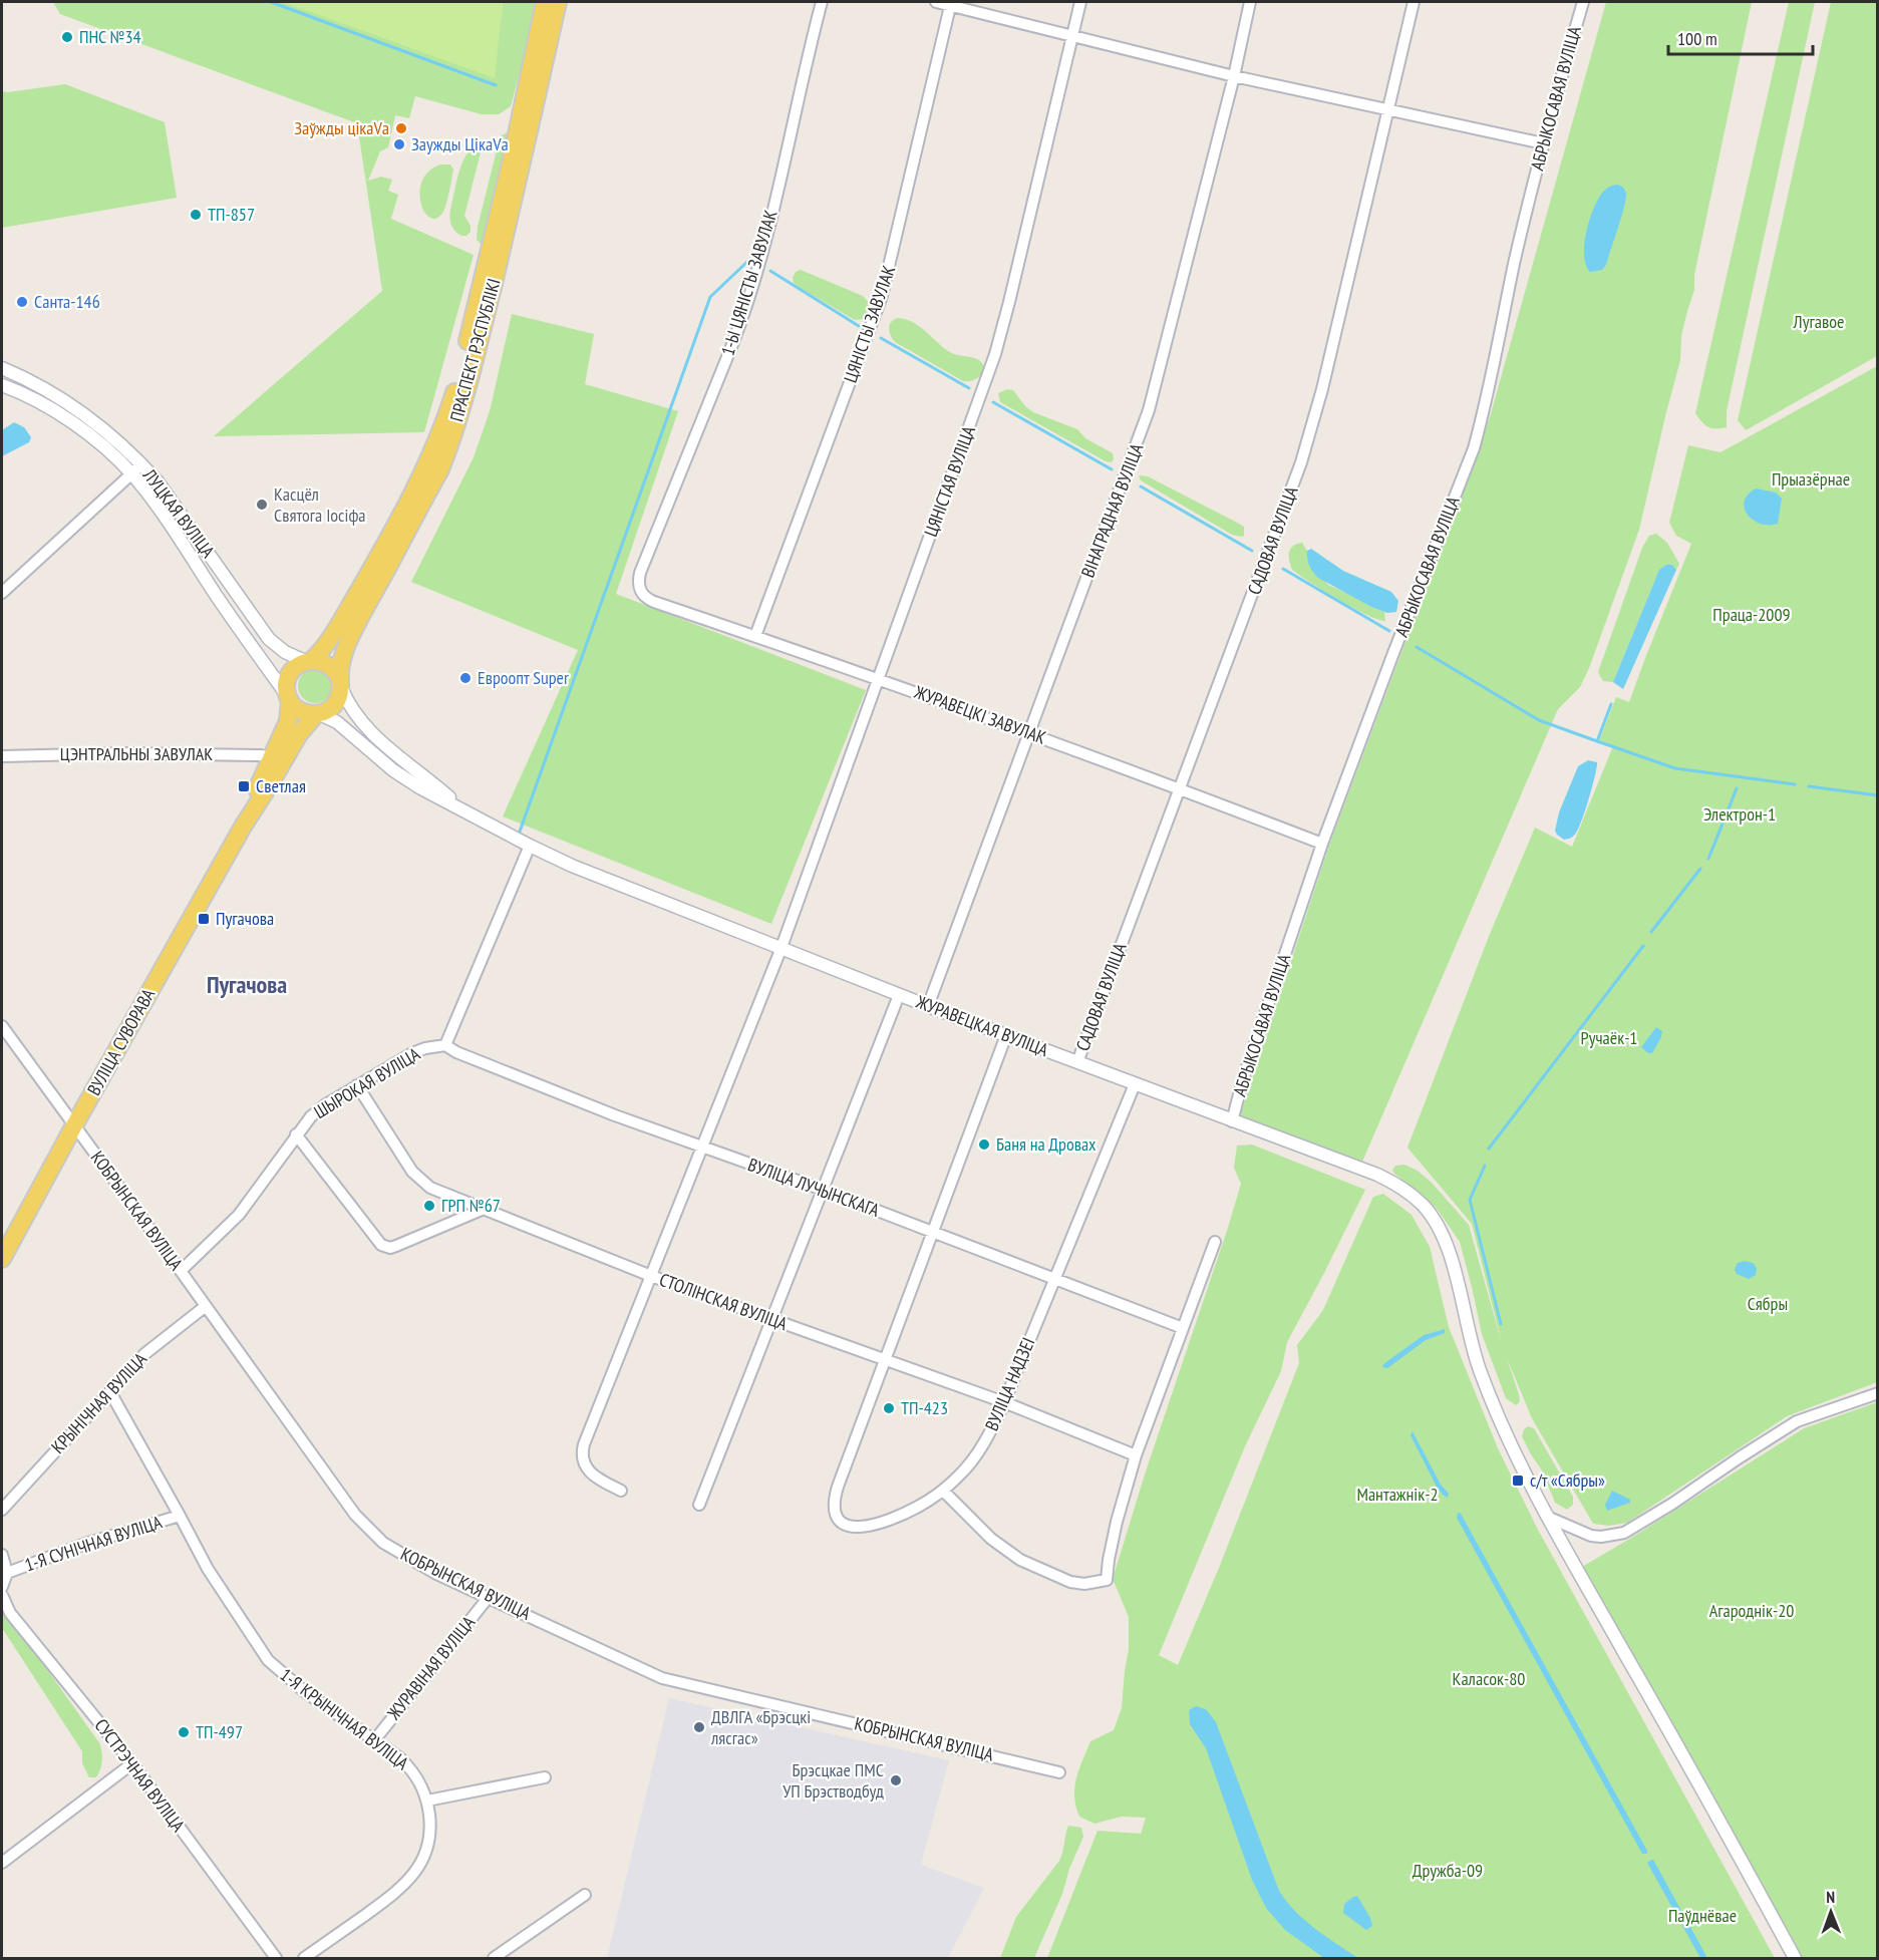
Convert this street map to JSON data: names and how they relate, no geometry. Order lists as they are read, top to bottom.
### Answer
{
  "streets": {
    "main road": ["ПРАСПЕКТ РЭСПУБЛІКІ", "ВУЛІЦА СУВОРАВА"],
    "street": [
      "АБРЫКОСАВАЯ ВУЛІЦА",
      "1-Ы ЦЯНІСТЫ ЗАВУЛАК",
      "ЦЯНІСТЫ ЗАВУЛАК",
      "ЦЯНІСТАЯ ВУЛІЦА",
      "ВІНАГРАДНАЯ ВУЛІЦА",
      "ЛУЦКАЯ ВУЛІЦА",
      "САДОВАЯ ВУЛІЦА",
      "ЖУРАВЕЦКІ ЗАВУЛАК",
      "ЦЭНТРАЛЬНЫ ЗАВУЛАК",
      "ЖУРАВЕЦКАЯ ВУЛІЦА",
      "ШЫРОКАЯ ВУЛІЦА",
      "ВУЛІЦА ЛУЧЫНСКАГА",
      "КОБРЫНСКАЯ ВУЛІЦА",
      "СТОЛІНСКАЯ ВУЛІЦА",
      "ВУЛІЦА НАДЗЕІ",
      "КРЫНІЧНАЯ ВУЛІЦА",
      "1-Я СУНІЧНАЯ ВУЛІЦА",
      "ЖУРАВІНАЯ ВУЛІЦА",
      "1-Я КРЫНІЧНАЯ ВУЛІЦА",
      "СУСТРЭЧНАЯ ВУЛІЦА"
    ]
  },
  "crossings": [
    ["АБРЫКОСАВАЯ ВУЛІЦА", "ЖУРАВЕЦКІ ЗАВУЛАК"],
    ["АБРЫКОСАВАЯ ВУЛІЦА", "ЖУРАВЕЦКАЯ ВУЛІЦА"],
    ["1-Ы ЦЯНІСТЫ ЗАВУЛАК", "ЖУРАВЕЦКІ ЗАВУЛАК"],
    ["ЦЯНІСТЫ ЗАВУЛАК", "ЖУРАВЕЦКІ ЗАВУЛАК"],
    ["ПРАСПЕКТ РЭСПУБЛІКІ", "ЛУЦКАЯ ВУЛІЦА"],
    ["ПРАСПЕКТ РЭСПУБЛІКІ", "ЖУРАВЕЦКАЯ ВУЛІЦА"],
    ["ПРАСПЕКТ РЭСПУБЛІКІ", "ВУЛІЦА СУВОРАВА"],
    ["ЦЯНІСТАЯ ВУЛІЦА", "ЖУРАВЕЦКІ ЗАВУЛАК"],
    ["ЦЯНІСТАЯ ВУЛІЦА", "ЖУРАВЕЦКАЯ ВУЛІЦА"],
    ["ЦЯНІСТАЯ ВУЛІЦА", "ВУЛІЦА ЛУЧЫНСКАГА"],
    ["ЦЯНІСТАЯ ВУЛІЦА", "СТОЛІНСКАЯ ВУЛІЦА"],
    ["ВІНАГРАДНАЯ ВУЛІЦА", "ЖУРАВЕЦКІ ЗАВУЛАК"],
    ["ВІНАГРАДНАЯ ВУЛІЦА", "ЖУРАВЕЦКАЯ ВУЛІЦА"],
    ["ЛУЦКАЯ ВУЛІЦА", "ЖУРАВЕЦКАЯ ВУЛІЦА"],
    ["ЛУЦКАЯ ВУЛІЦА", "ВУЛІЦА СУВОРАВА"],
    ["САДОВАЯ ВУЛІЦА", "ЖУРАВЕЦКІ ЗАВУЛАК"],
    ["САДОВАЯ ВУЛІЦА", "ЖУРАВЕЦКАЯ ВУЛІЦА"],
    ["ЦЭНТРАЛЬНЫ ЗАВУЛАК", "ВУЛІЦА СУВОРАВА"],
    ["ЖУРАВЕЦКАЯ ВУЛІЦА", "ВУЛІЦА СУВОРАВА"],
    ["ЖУРАВЕЦКАЯ ВУЛІЦА", "ШЫРОКАЯ ВУЛІЦА"],
    ["ЖУРАВЕЦКАЯ ВУЛІЦА", "ВУЛІЦА НАДЗЕІ"],
    ["ВУЛІЦА СУВОРАВА", "КОБРЫНСКАЯ ВУЛІЦА"],
    ["ШЫРОКАЯ ВУЛІЦА", "ВУЛІЦА ЛУЧЫНСКАГА"],
    ["ШЫРОКАЯ ВУЛІЦА", "КОБРЫНСКАЯ ВУЛІЦА"],
    ["ШЫРОКАЯ ВУЛІЦА", "СТОЛІНСКАЯ ВУЛІЦА"],
    ["ВУЛІЦА ЛУЧЫНСКАГА", "ВУЛІЦА НАДЗЕІ"],
    ["КОБРЫНСКАЯ ВУЛІЦА", "КРЫНІЧНАЯ ВУЛІЦА"],
    ["КОБРЫНСКАЯ ВУЛІЦА", "ЖУРАВІНАЯ ВУЛІЦА"],
    ["СТОЛІНСКАЯ ВУЛІЦА", "ВУЛІЦА НАДЗЕІ"],
    ["КРЫНІЧНАЯ ВУЛІЦА", "1-Я КРЫНІЧНАЯ ВУЛІЦА"],
    ["1-Я СУНІЧНАЯ ВУЛІЦА", "1-Я КРЫНІЧНАЯ ВУЛІЦА"],
    ["ЖУРАВІНАЯ ВУЛІЦА", "1-Я КРЫНІЧНАЯ ВУЛІЦА"]
  ],
  "districts": ["Пугачова"],
  "parks": [
    "Лугавое",
    "Прыазёрнае",
    "Праца-2009",
    "Электрон-1",
    "Ручаёк-1",
    "Сябры",
    "Мантажнік-2",
    "Агароднік-20",
    "Каласок-80",
    "Дружба-09",
    "Паўднёвае"
  ],
  "places": {
    "other": [
      "ПНС №34",
      "Заўжды цікаVа",
      "Заужды ЦікаVа",
      "ТП-857",
      "Санта-146",
      "Касцёл Святога Іосіфа",
      "Евроопт Super",
      "Баня на Дровах",
      "ГРП №67",
      "ТП-423",
      "ДВЛГА «Брэсцкі лясгас»",
      "ТП-497",
      "Брэсцкае ПМС УП Брэстводбуд"
    ],
    "transit": ["Светлая", "Пугачова", "с/т «Сябры»"]
  },
  "scale_bar": "100 m",
  "north": "top"
}
